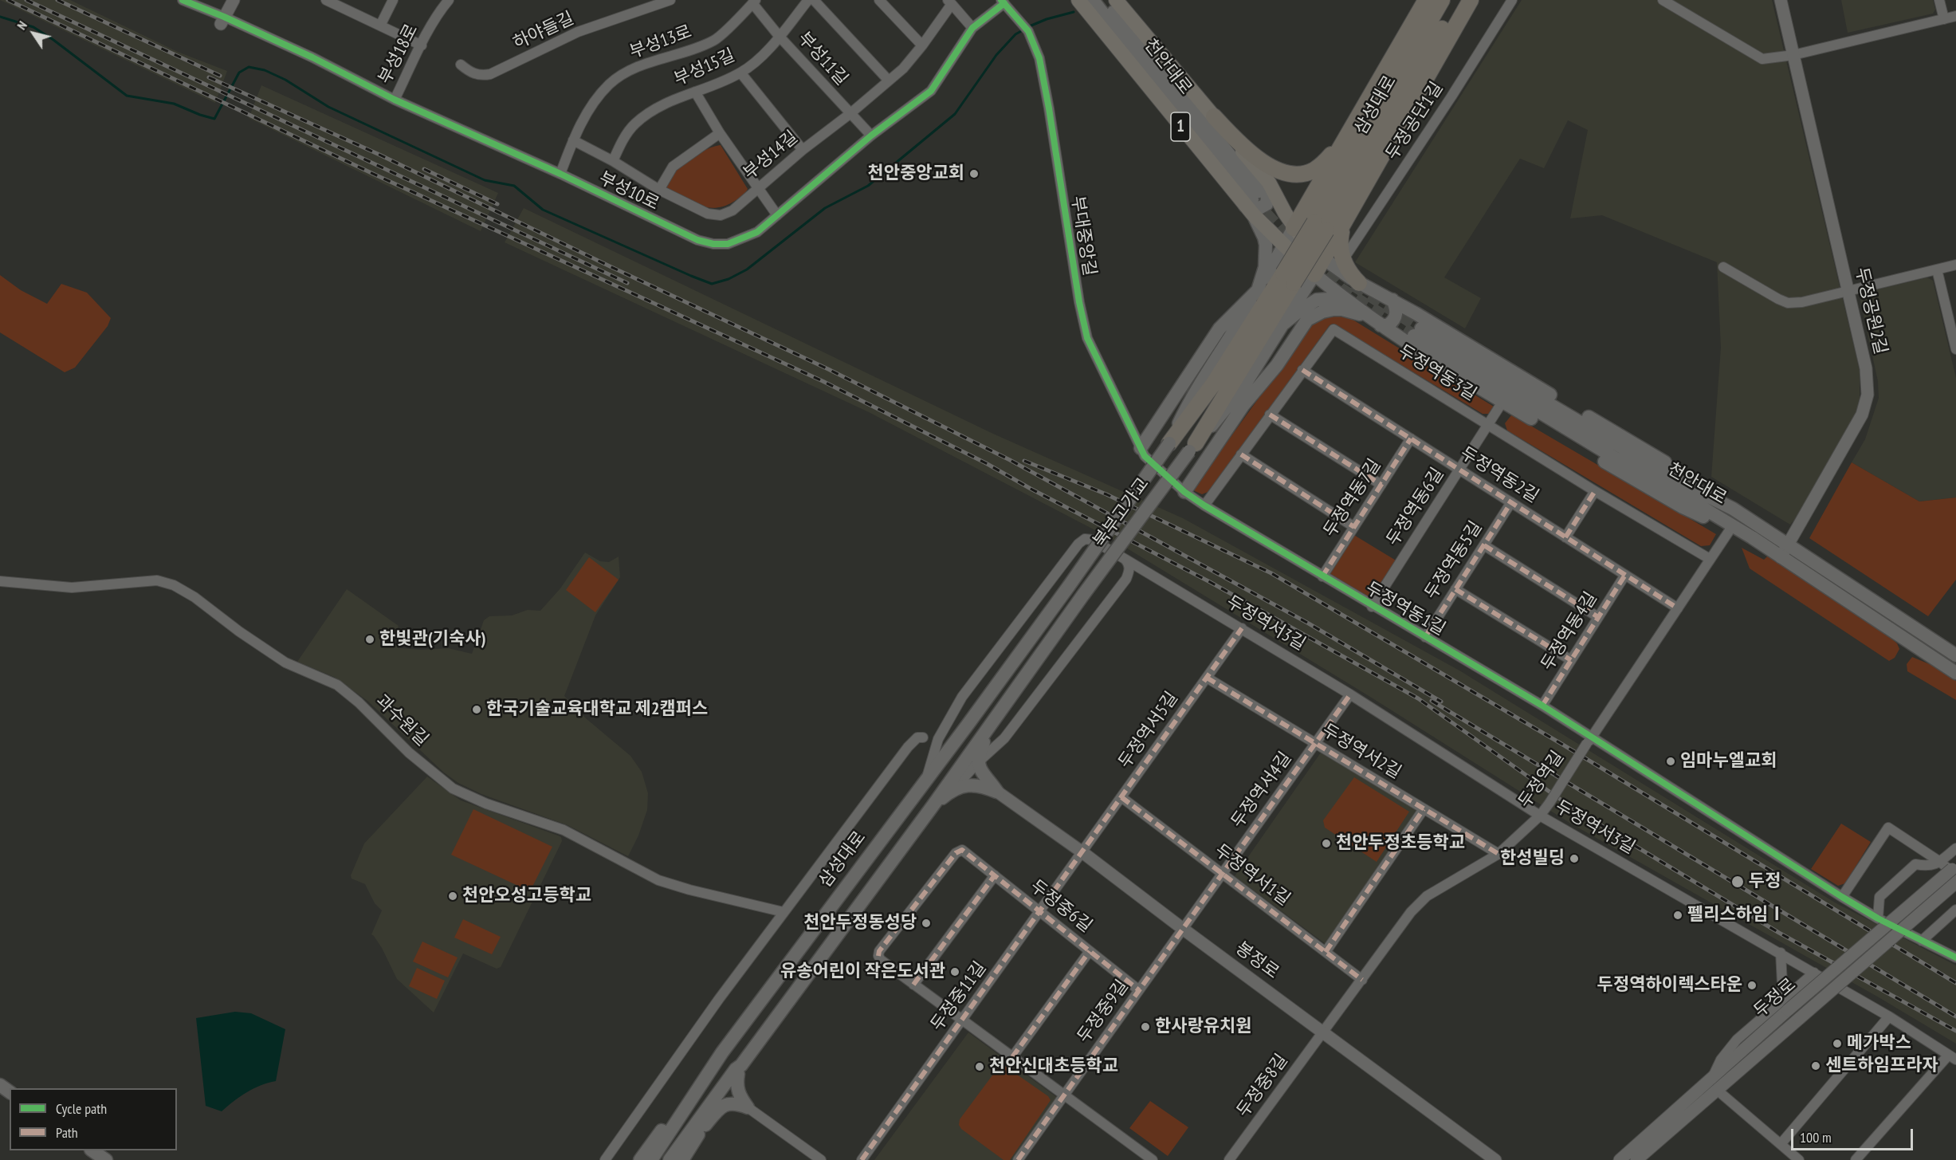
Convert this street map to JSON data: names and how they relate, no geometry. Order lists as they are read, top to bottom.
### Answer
{
  "streets": {
    "highway": ["삼성대로", "1"],
    "main road": ["천안대로", "북부고가교"],
    "street": [
      "하야들길",
      "부성13로",
      "부성18로",
      "부성11길",
      "부성15길",
      "두정공단1길",
      "부성14길",
      "부성10로",
      "부대중앙길",
      "두정공원2길",
      "두정역동3길",
      "두정역동2길",
      "두정역동7길",
      "두정역동6길",
      "두정역동5길",
      "두정역동1길",
      "두정역서3길",
      "두정역동4길",
      "과수원길",
      "두정역서5길",
      "두정역서2길",
      "두정역길",
      "두정역서4길",
      "두정역서1길",
      "두정중6길",
      "봉정로",
      "두정중11길",
      "두정로",
      "두정중9길",
      "두정중8길"
    ]
  },
  "crossings": [
    ["부성13로", "부성11길"],
    ["부성13로", "부성14길"],
    ["부성13로", "부성10로"],
    ["부성18로", "부성10로"],
    ["부성11길", "부성15길"],
    ["부성11길", "부성14길"],
    ["부성11길", "부성10로"],
    ["천안대로", "1"],
    ["천안대로", "두정공원2길"],
    ["부성15길", "부성14길"],
    ["삼성대로", "북부고가교"],
    ["삼성대로", "두정역서3길"],
    ["부성10로", "부대중앙길"],
    ["부대중앙길", "두정역동1길"],
    ["두정역동3길", "두정역동2길"],
    ["두정역동3길", "두정역동6길"],
    ["두정역동3길", "두정역동1길"],
    ["두정역동3길", "두정역길"],
    ["두정역동2길", "두정역동7길"],
    ["두정역동2길", "두정역동6길"],
    ["두정역동2길", "두정역동5길"],
    ["두정역동2길", "두정역동4길"],
    ["두정역동2길", "두정역길"],
    ["두정역동7길", "두정역동1길"],
    ["두정역동6길", "두정역동1길"],
    ["두정역동5길", "두정역동1길"],
    ["두정역동1길", "두정역동4길"],
    ["두정역동1길", "두정역길"],
    ["두정역서3길", "두정역서5길"],
    ["두정역서3길", "두정역길"],
    ["두정역서3길", "두정역서4길"],
    ["두정역서5길", "두정역서2길"],
    ["두정역서5길", "두정역서1길"],
    ["두정역서5길", "봉정로"],
    ["두정역서5길", "두정중11길"],
    ["두정역서2길", "두정역길"],
    ["두정역서2길", "두정역서4길"],
    ["두정역길", "두정역서1길"],
    ["두정역길", "봉정로"],
    ["두정역길", "두정중8길"],
    ["두정역서4길", "두정역서1길"],
    ["두정역서4길", "봉정로"],
    ["두정역서4길", "두정중9길"],
    ["두정중6길", "두정중11길"],
    ["두정중6길", "두정중9길"],
    ["봉정로", "두정중11길"],
    ["봉정로", "두정중9길"],
    ["봉정로", "두정중8길"]
  ],
  "places": [
    "천안중앙교회",
    "한빛관(기숙사)",
    "한국기술교육대학교 제2캠퍼스",
    "임마누엘교회",
    "천안두정초등학교",
    "한성빌딩",
    "두정",
    "천안오성고등학교",
    "펠리스하임Ⅰ",
    "천안두정동성당",
    "유송어린이 작은도서관",
    "두정역하이렉스타운",
    "한사랑유치원",
    "메가박스",
    "센트하임프라자",
    "천안신대초등학교"
  ],
  "legend": ["Cycle path", "Path"],
  "scale_bar": "100 m",
  "north": "top left"
}
